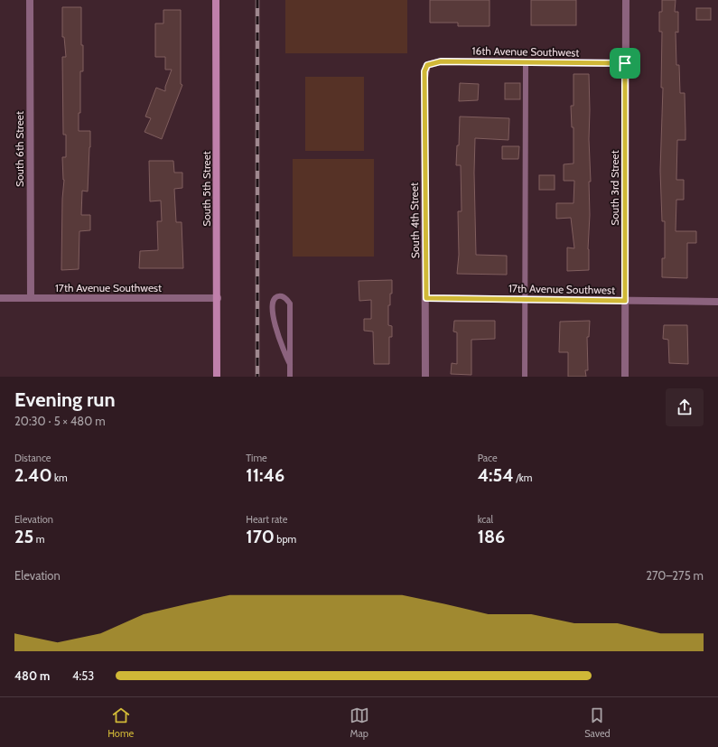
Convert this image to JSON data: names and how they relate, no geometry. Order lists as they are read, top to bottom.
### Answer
{
  "streets": {
    "main road": ["South 5th Street"],
    "street": [
      "16th Avenue Southwest",
      "South 6th Street",
      "South 3rd Street",
      "South 4th Street",
      "17th Avenue Southwest"
    ]
  },
  "crossings": [
    ["16th Avenue Southwest", "South 3rd Street"],
    ["16th Avenue Southwest", "South 4th Street"],
    ["South 6th Street", "17th Avenue Southwest"],
    ["South 3rd Street", "17th Avenue Southwest"],
    ["South 5th Street", "17th Avenue Southwest"],
    ["South 4th Street", "17th Avenue Southwest"]
  ],
  "page": {
    "heading": ["Evening run", "20:30 · 5 × 480 m"],
    "stats": [
      ["Distance", "2.40 km"],
      ["Time", "11:46"],
      ["Pace", "4:54 /km"],
      ["Elevation", "25 m"],
      ["Heart rate", "170 bpm"],
      ["kcal", "186"]
    ],
    "chart": ["Elevation", "270–275 m"],
    "list": [
      {
        "name": "480 m",
        "note": "4:53"
      }
    ],
    "tabs": ["Home", "Map", "Saved"]
  }
}
